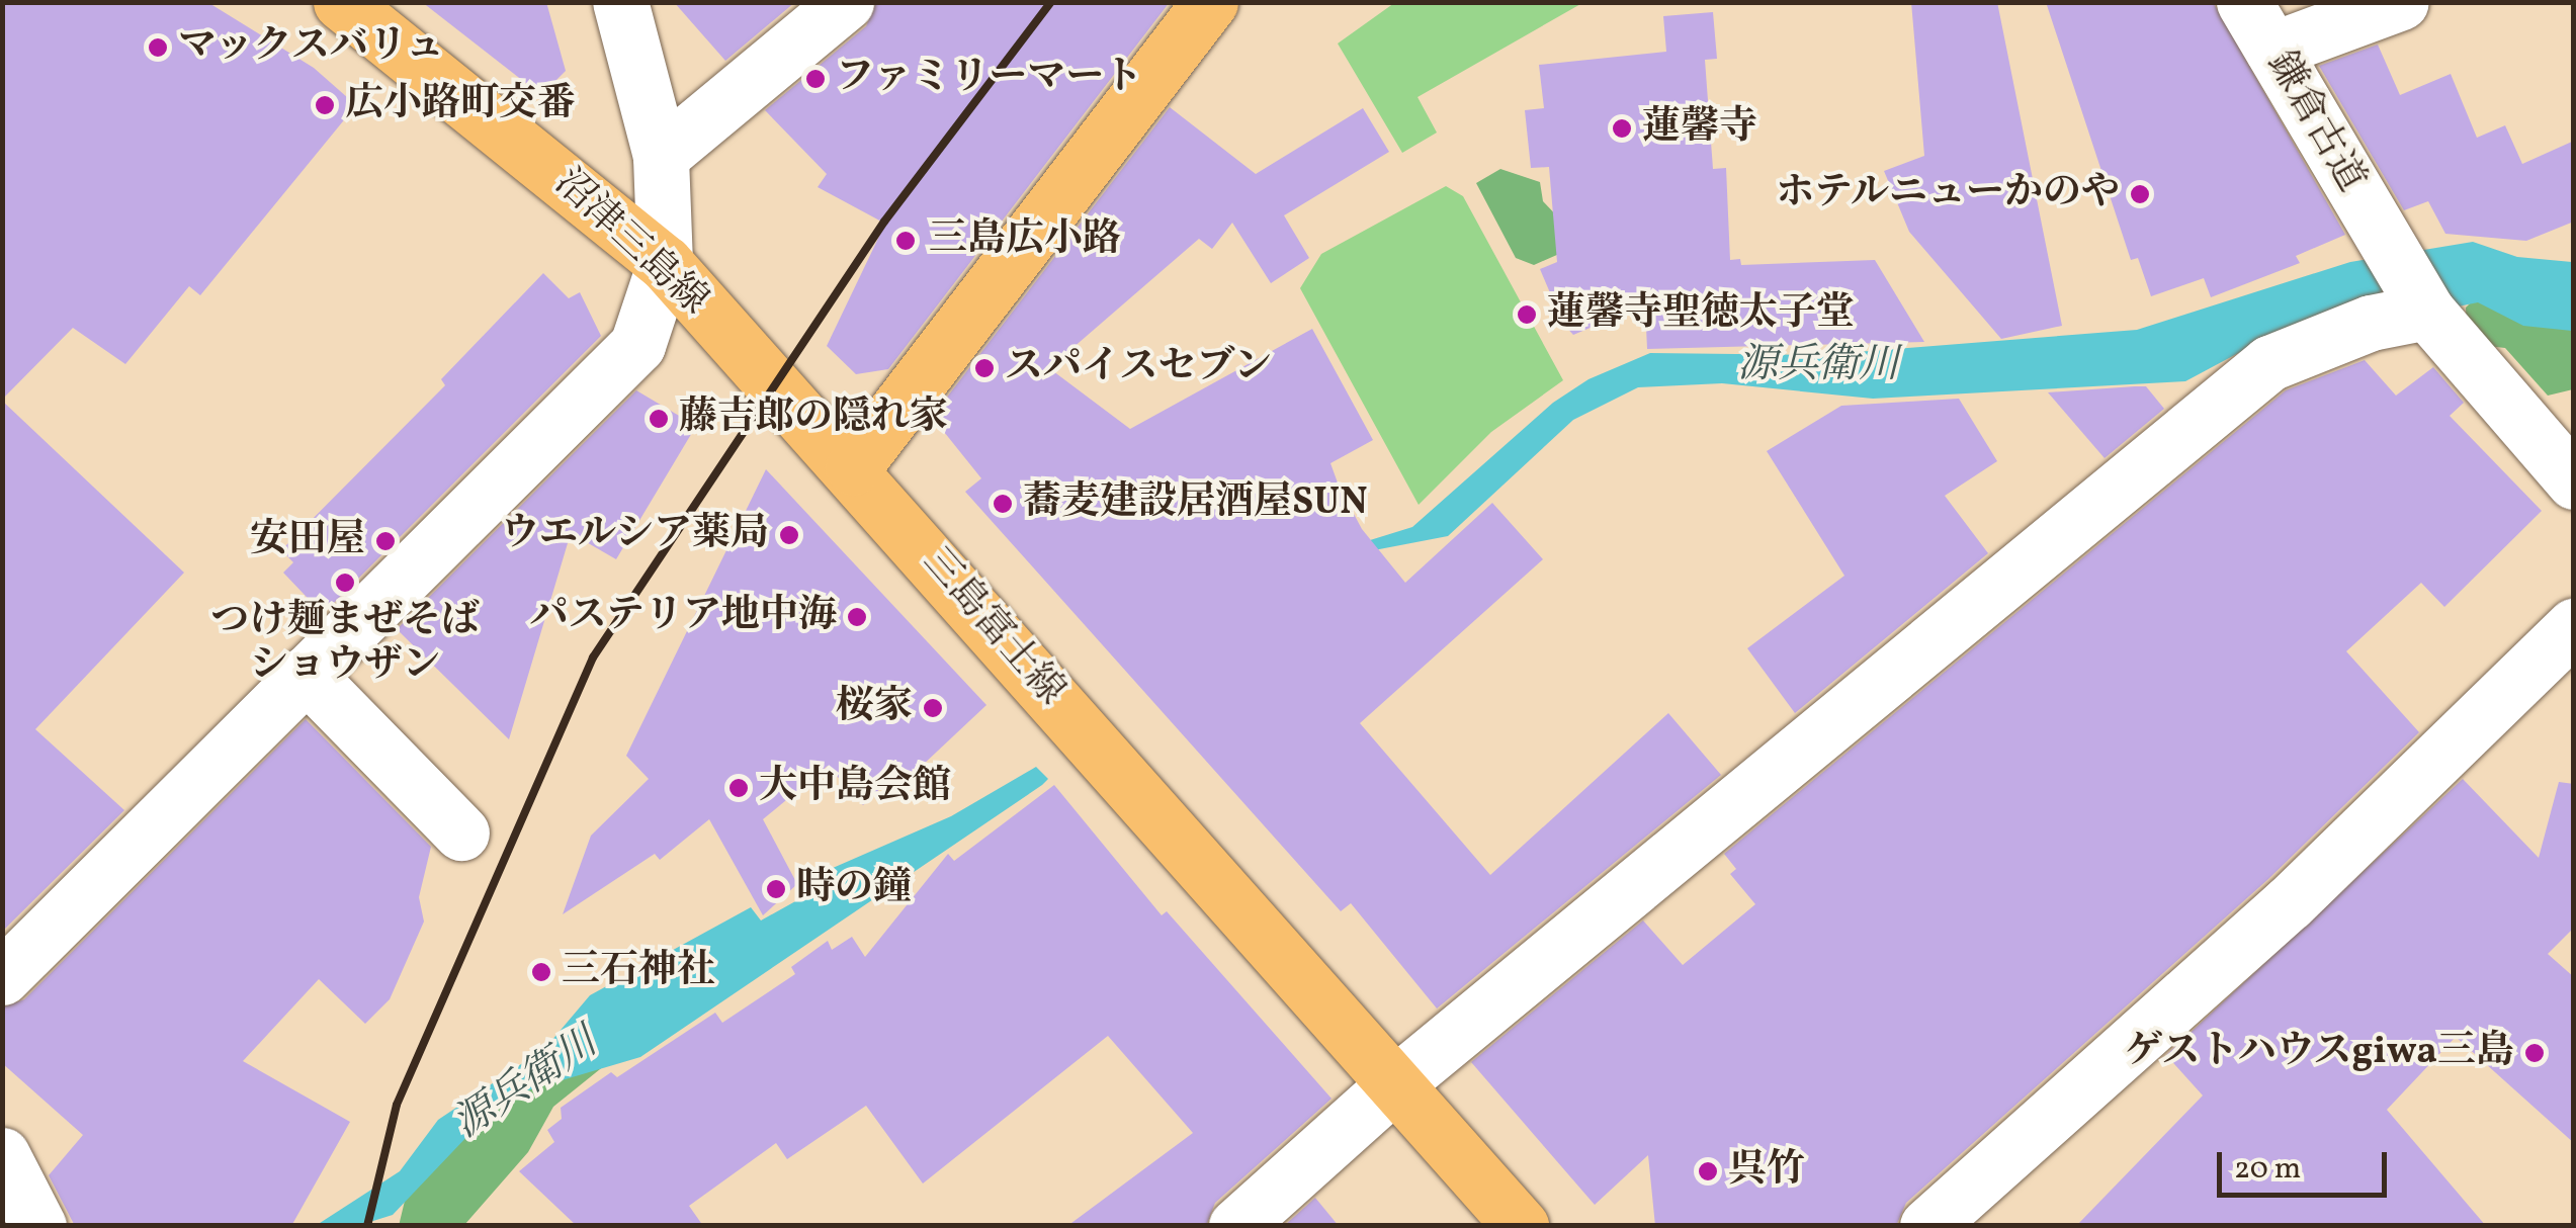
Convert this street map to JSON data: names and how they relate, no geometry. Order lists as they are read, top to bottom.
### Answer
{
  "streets": {
    "main road": ["沼津三島線", "三島富士線"],
    "street": ["鎌倉古道"]
  },
  "crossings": [
    ["沼津三島線", "三島富士線"]
  ],
  "water": ["源兵衛川"],
  "places": [
    "マックスバリュ",
    "ファミリーマート",
    "広小路町交番",
    "蓮馨寺",
    "ホテルニューかのや",
    "三島広小路",
    "蓮馨寺聖徳太子堂",
    "スパイスセブン",
    "藤吉郎の隠れ家",
    "蕎麦建設居酒屋SUN",
    "ウエルシア薬局",
    "安田屋",
    "つけ麺まぜそば ショウザン",
    "パステリア地中海",
    "桜家",
    "大中島会館",
    "時の鐘",
    "三石神社",
    "ゲストハウスgiwa三島",
    "呉竹"
  ],
  "scale_bar": "20 m"
}
